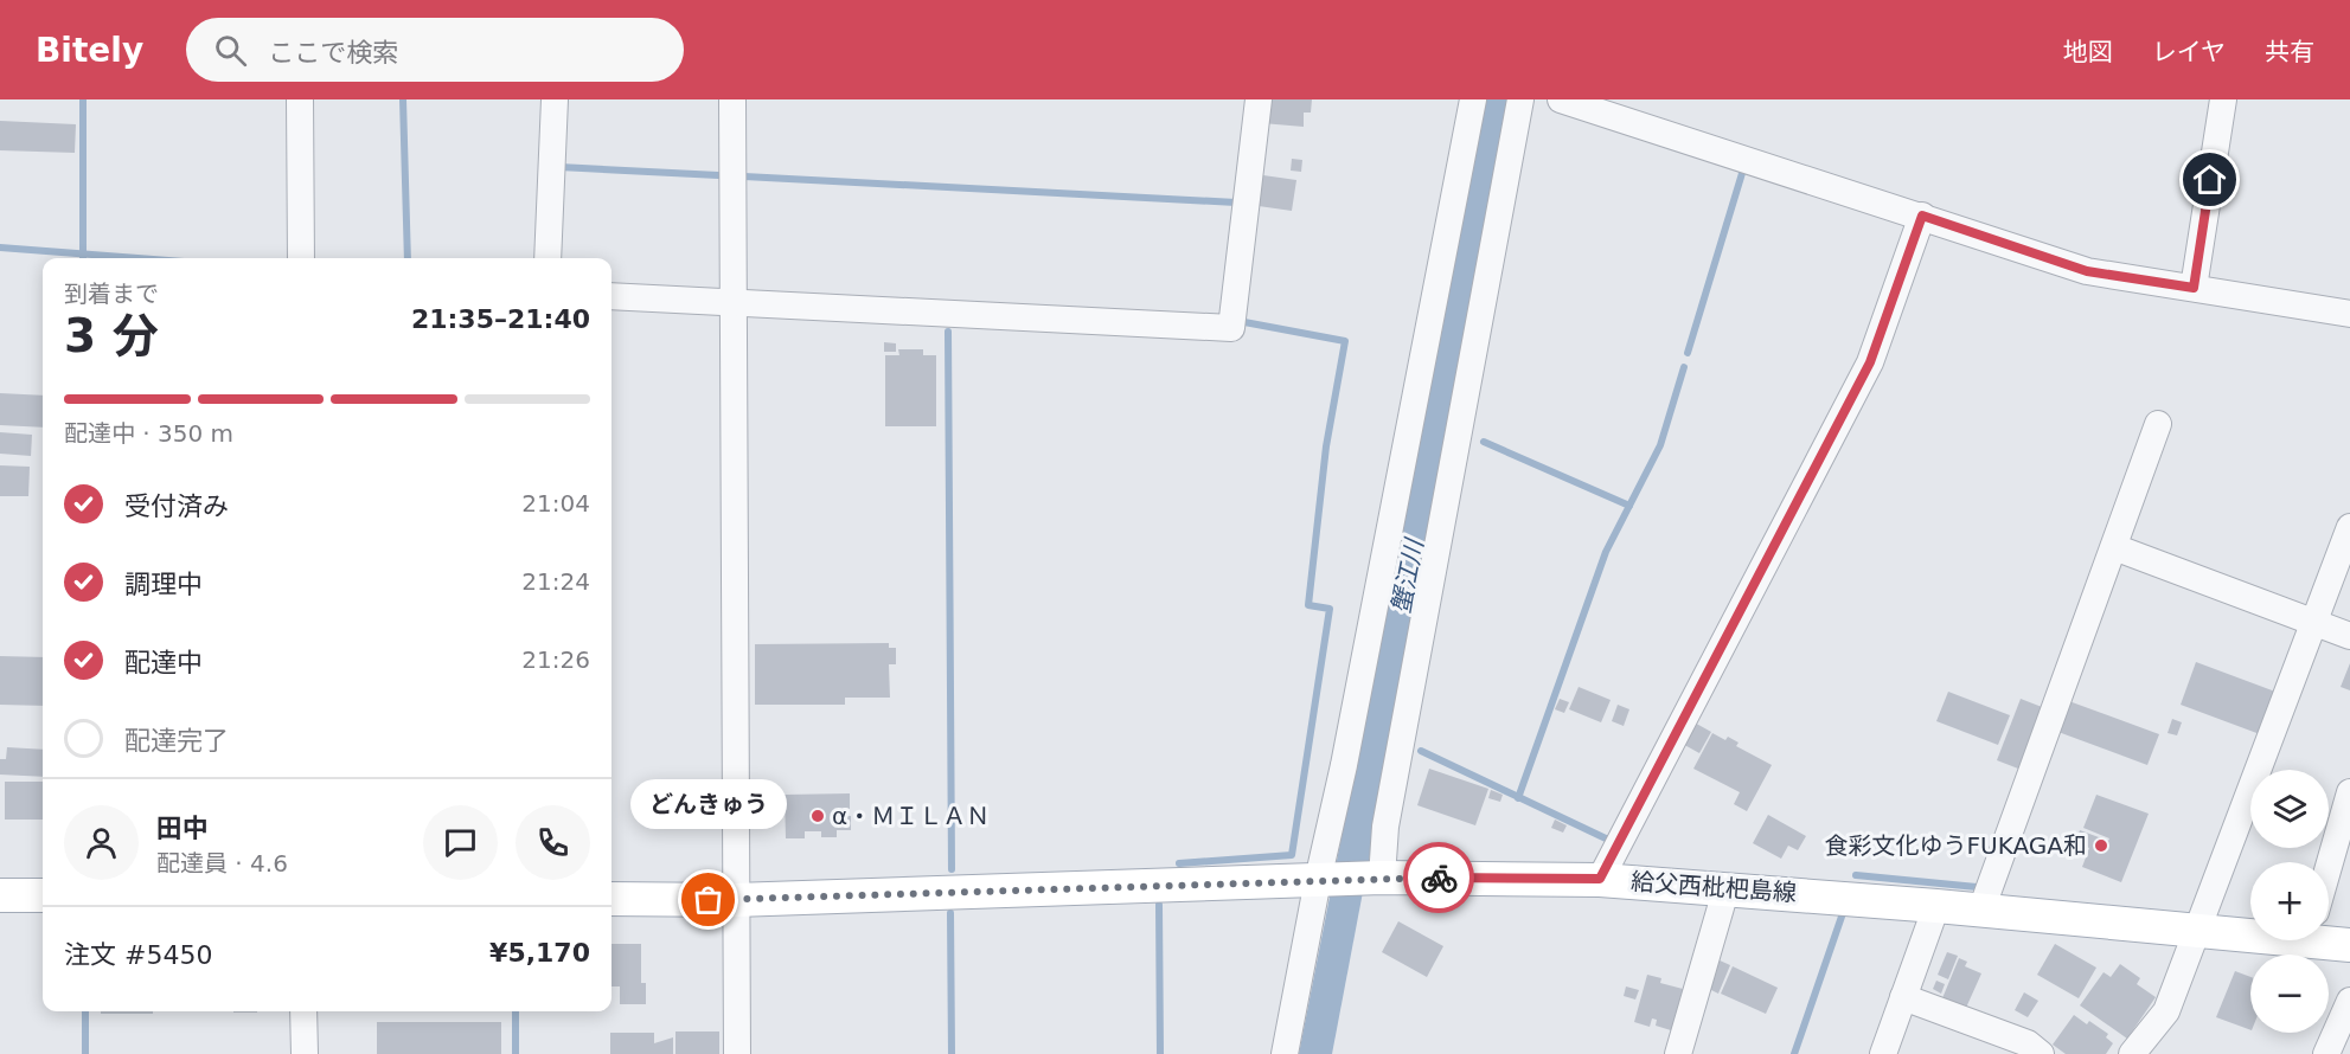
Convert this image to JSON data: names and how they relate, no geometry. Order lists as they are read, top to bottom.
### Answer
{
  "streets": {
    "main road": ["給父西枇杷島線"]
  },
  "water": ["蟹江川"],
  "places": ["α・ＭＩＬＡＮ", "食彩文化ゆうFUKAGA和", "どんきゅう"],
  "page": {
    "header": "Bitely",
    "search": "ここで検索",
    "nav": ["地図", "レイヤ", "共有"],
    "heading": ["3 分", "到着まで", "21:35–21:40"],
    "panel": [
      "田中",
      "配達員 · 4.6",
      "注文 #5450",
      "¥5,170"
    ],
    "bar": "配達中 · 350 m",
    "list": [
      ["受付済み", "21:04"],
      ["調理中", "21:24"],
      ["配達中", "21:26"],
      "配達完了"
    ],
    "map_buttons": ["+", "−"],
    "bubble": "どんきゅう"
  }
}
